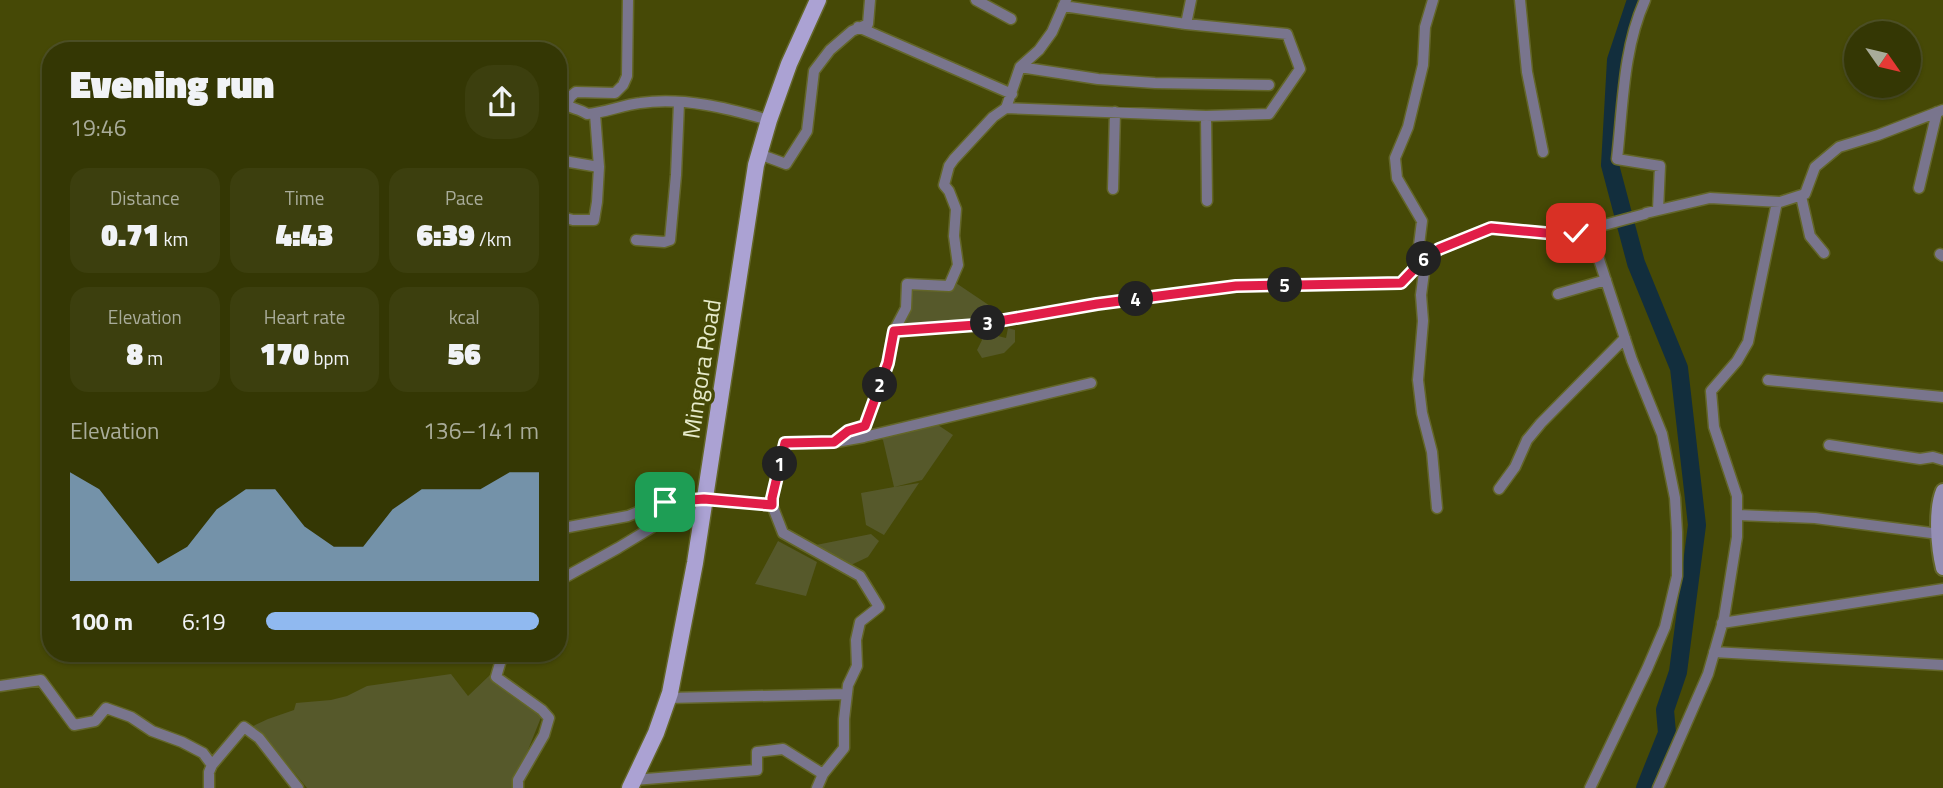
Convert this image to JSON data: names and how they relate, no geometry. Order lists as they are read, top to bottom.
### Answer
{
  "streets": {
    "main road": ["Mingora Road"]
  },
  "north": "bottom right",
  "page": {
    "heading": ["Evening run", "19:46"],
    "stats": [
      ["Distance", "0.71 km"],
      ["Time", "4:43"],
      ["Pace", "6:39 /km"],
      ["Elevation", "8 m"],
      ["Heart rate", "170 bpm"],
      ["kcal", "56"]
    ],
    "pins": [
      "6",
      "5",
      "4",
      "3",
      "2",
      "1"
    ],
    "chart": ["Elevation", "136–141 m"],
    "list": [
      {
        "name": "100 m",
        "note": "6:19"
      }
    ]
  }
}
